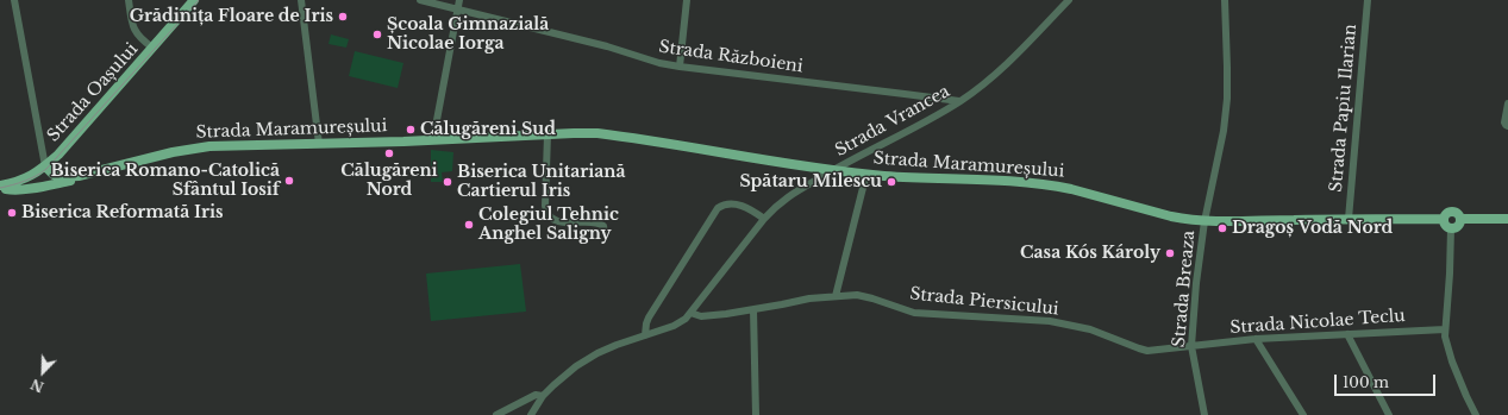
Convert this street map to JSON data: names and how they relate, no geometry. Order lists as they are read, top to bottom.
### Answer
{
  "streets": {
    "main road": ["Strada Oașului", "Strada Maramureșului"],
    "street": [
      "Strada Războieni",
      "Strada Papiu Ilarian",
      "Strada Vrancea",
      "Strada Breaza",
      "Strada Piersicului",
      "Strada Nicolae Teclu"
    ]
  },
  "crossings": [
    ["Strada Războieni", "Strada Vrancea"],
    ["Strada Oașului", "Strada Maramureșului"],
    ["Strada Papiu Ilarian", "Strada Maramureșului"],
    ["Strada Vrancea", "Strada Maramureșului"],
    ["Strada Vrancea", "Strada Piersicului"],
    ["Strada Maramureșului", "Strada Breaza"],
    ["Strada Breaza", "Strada Piersicului"],
    ["Strada Breaza", "Strada Nicolae Teclu"],
    ["Strada Piersicului", "Strada Nicolae Teclu"]
  ],
  "places": [
    "Grădinița Floare de Iris",
    "Școala Gimnazială Nicolae Iorga",
    "Călugăreni Sud",
    "Călugăreni Nord",
    "Biserica Romano-Catolică Sfântul Iosif",
    "Biserica Unitariană Cartierul Iris",
    "Spătaru Milescu",
    "Biserica Reformată Iris",
    "Colegiul Tehnic Anghel Saligny",
    "Dragoș Vodă Nord",
    "Casa Kós Károly"
  ],
  "scale_bar": "100 m",
  "north": "bottom left"
}
